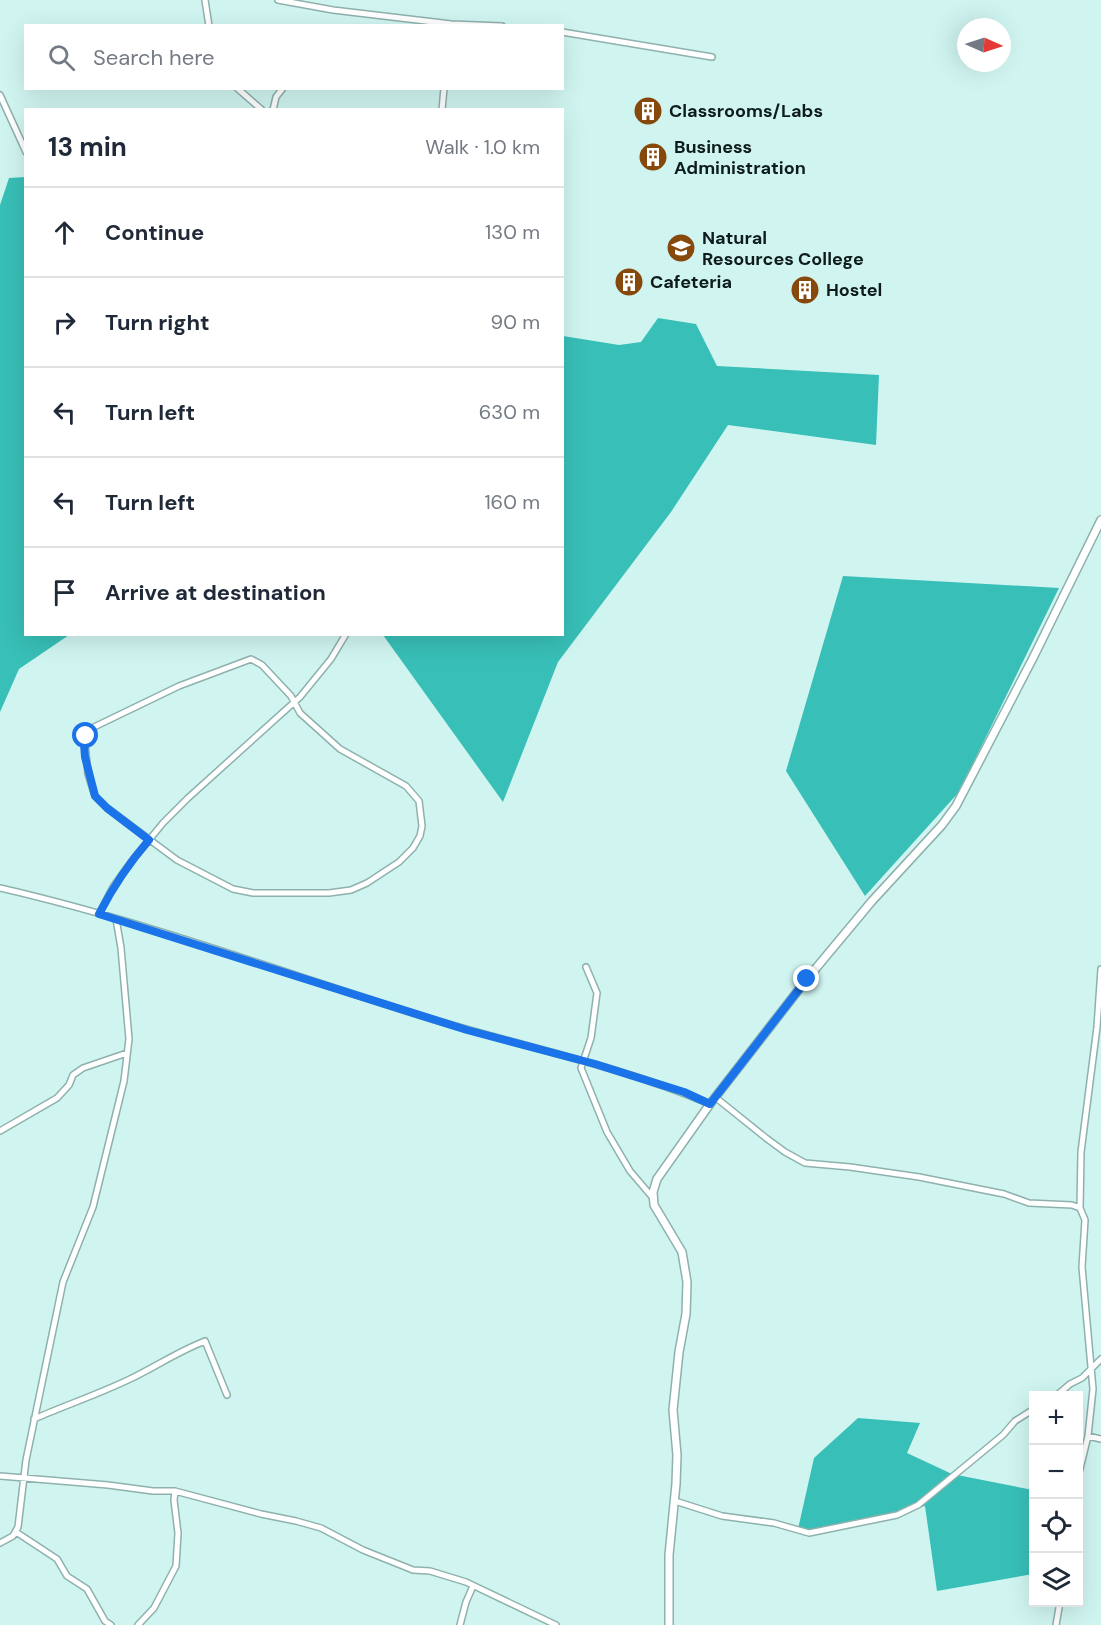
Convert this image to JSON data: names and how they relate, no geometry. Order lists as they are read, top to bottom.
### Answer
{
  "places": {
    "building": [
      "Classrooms/Labs",
      "Business Administration",
      "Cafeteria",
      "Hostel"
    ],
    "school or university": ["Natural Resources College"]
  },
  "north": "right",
  "page": {
    "search": "Search here",
    "heading": ["13 min", "Walk · 1.0 km"],
    "list": [
      ["Continue", "130 m"],
      ["Turn right", "90 m"],
      ["Turn left", "630 m"],
      ["Turn left", "160 m"],
      "Arrive at destination"
    ],
    "map_buttons": ["+", "−"]
  }
}
